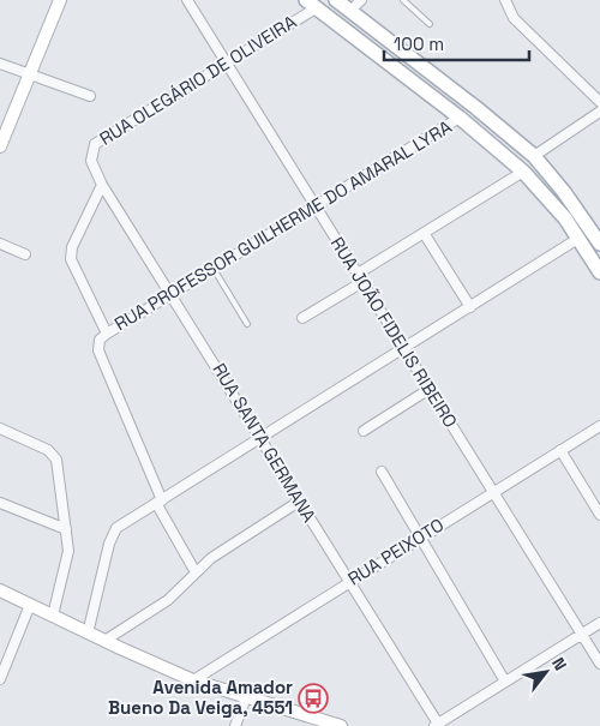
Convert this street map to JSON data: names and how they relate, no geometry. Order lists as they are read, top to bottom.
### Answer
{
  "streets": {
    "street": [
      "RUA OLEGÁRIO DE OLIVEIRA",
      "RUA PROFESSOR GUILHERME DO AMARAL LYRA",
      "RUA JOÃO FIDELIS RIBEIRO",
      "RUA SANTA GERMANA",
      "RUA PEIXOTO"
    ]
  },
  "crossings": [
    ["RUA OLEGÁRIO DE OLIVEIRA", "RUA JOÃO FIDELIS RIBEIRO"],
    ["RUA OLEGÁRIO DE OLIVEIRA", "RUA SANTA GERMANA"],
    ["RUA PROFESSOR GUILHERME DO AMARAL LYRA", "RUA JOÃO FIDELIS RIBEIRO"],
    ["RUA PROFESSOR GUILHERME DO AMARAL LYRA", "RUA SANTA GERMANA"],
    ["RUA JOÃO FIDELIS RIBEIRO", "RUA PEIXOTO"],
    ["RUA SANTA GERMANA", "RUA PEIXOTO"]
  ],
  "places": {
    "bus stop": ["Avenida Amador Bueno Da Veiga, 4551"]
  },
  "scale_bar": "100 m",
  "north": "top right"
}
